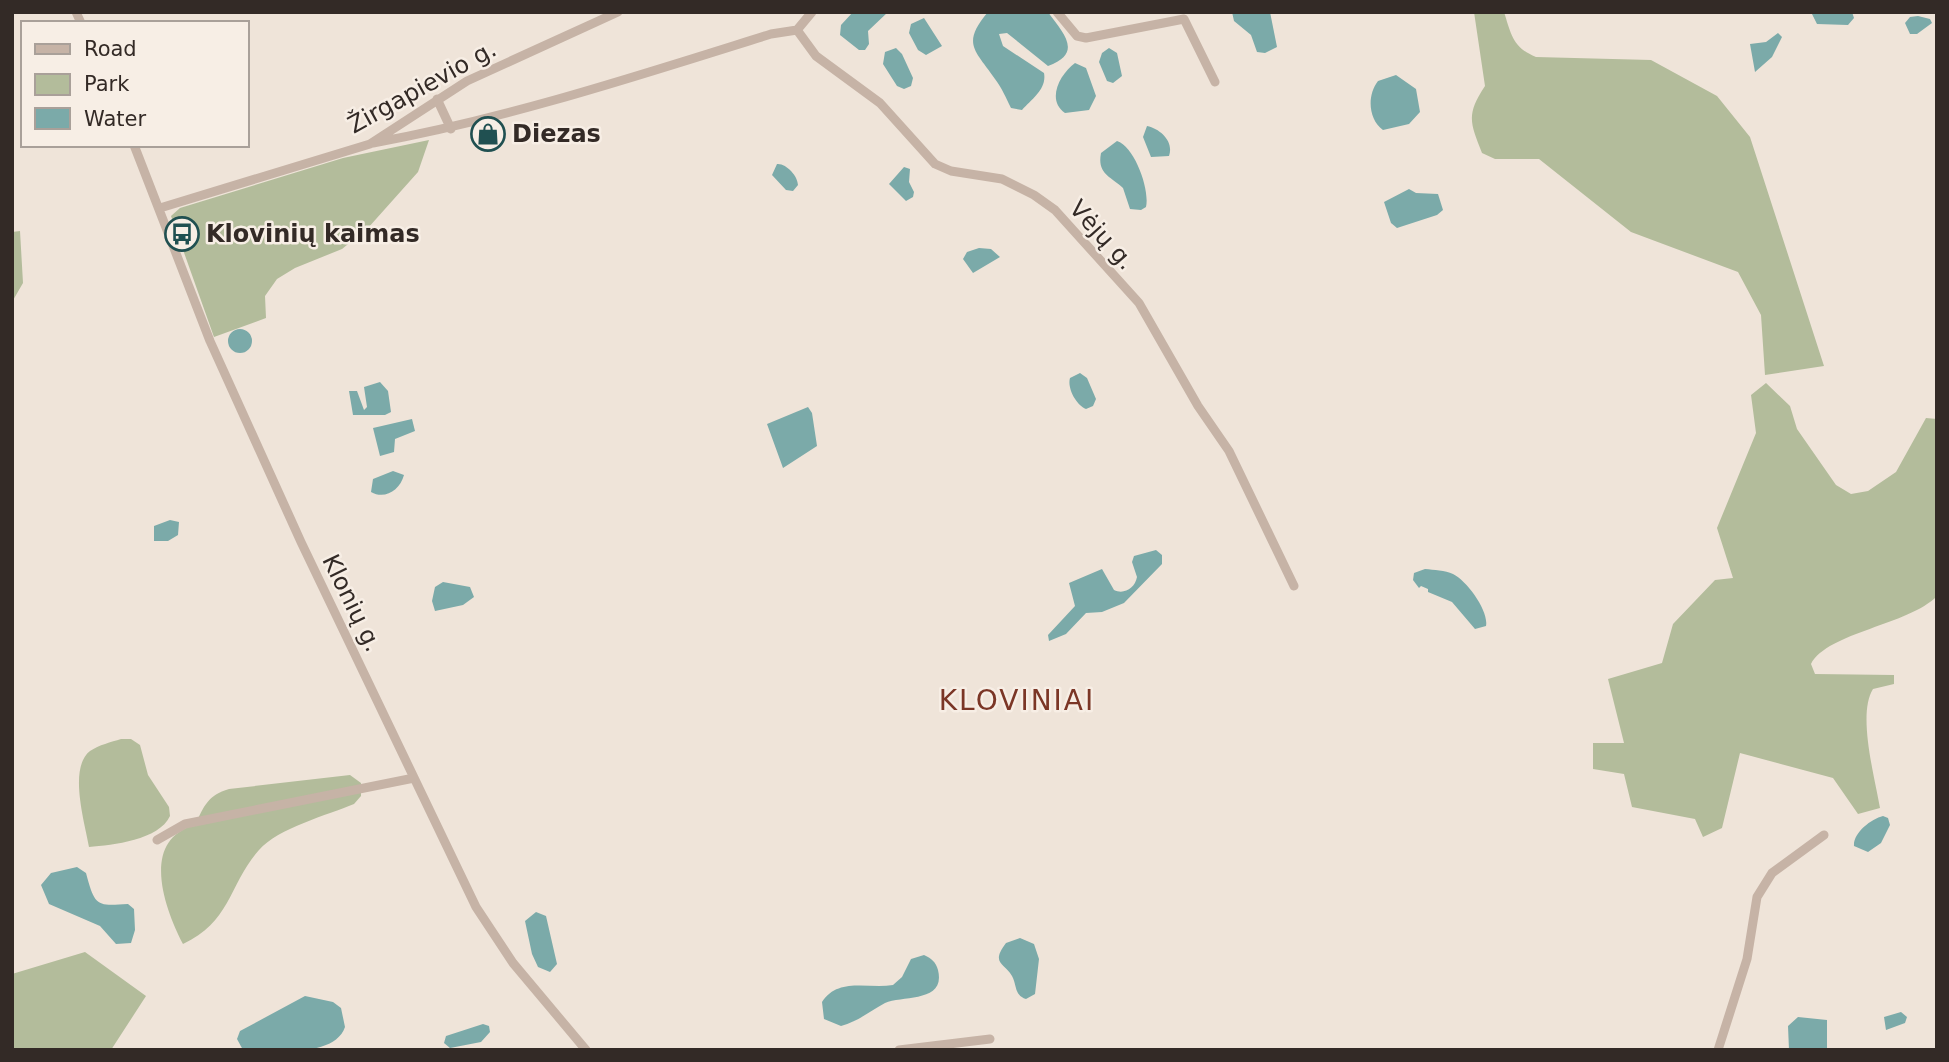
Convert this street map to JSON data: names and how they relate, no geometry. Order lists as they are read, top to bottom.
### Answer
{
  "streets": {
    "street": ["Žirgapievio g.", "Vėjų g.", "Klonių g."]
  },
  "crossings": [
    ["Žirgapievio g.", "Klonių g."]
  ],
  "districts": ["KLOVINIAI"],
  "places": {
    "shop": ["Diezas"],
    "bus stop": ["Klovinių kaimas"]
  },
  "legend": ["Road", "Park", "Water"]
}
